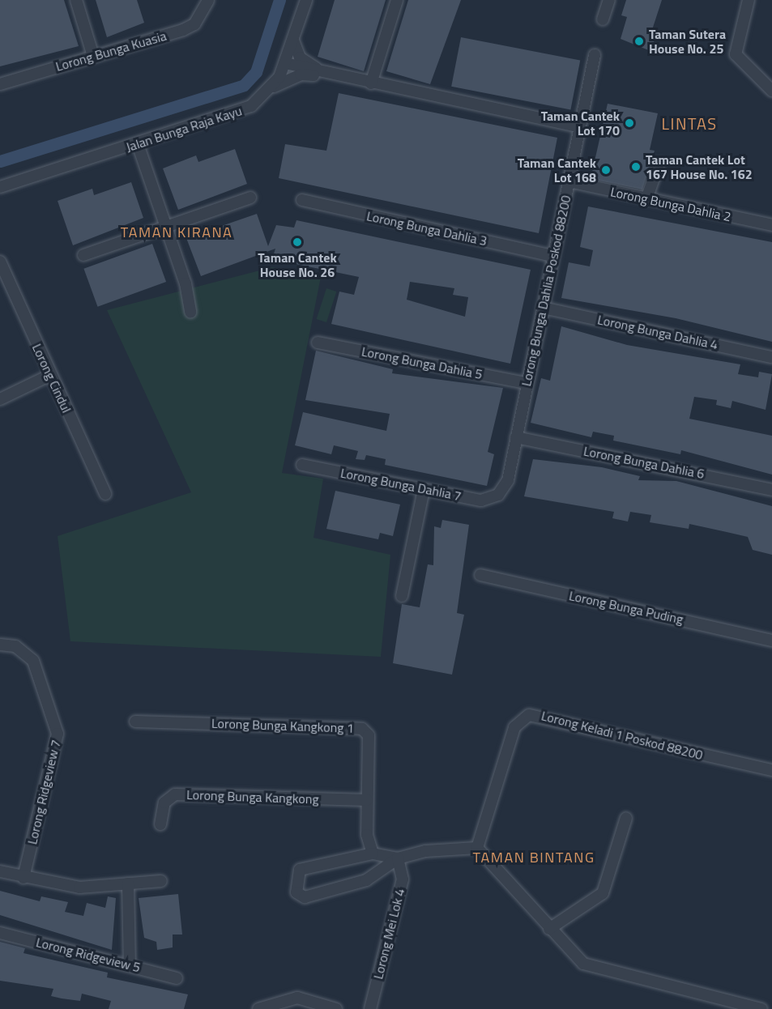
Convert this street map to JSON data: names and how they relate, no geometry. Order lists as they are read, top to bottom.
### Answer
{
  "streets": {
    "street": [
      "Lorong Bunga Kuasia",
      "Jalan Bunga Raja Kayu",
      "Lorong Bunga Dahlia 2",
      "Lorong Bunga Dahlia 3",
      "Lorong Bunga Dahlia Poskod 88200",
      "Lorong Bunga Dahlia 4",
      "Lorong Bunga Dahlia 5",
      "Lorong Cindul",
      "Lorong Bunga Dahlia 6",
      "Lorong Bunga Dahlia 7",
      "Lorong Bunga Puding",
      "Lorong Bunga Kangkong 1",
      "Lorong Keladi 1 Poskod 88200",
      "Lorong Ridgeview 7",
      "Lorong Bunga Kangkong",
      "Lorong Mei Lok 4",
      "Lorong Ridgeview 5"
    ]
  },
  "crossings": [
    ["Lorong Bunga Dahlia 2", "Lorong Bunga Dahlia Poskod 88200"],
    ["Lorong Bunga Dahlia 3", "Lorong Bunga Dahlia Poskod 88200"],
    ["Lorong Bunga Dahlia Poskod 88200", "Lorong Bunga Dahlia 4"],
    ["Lorong Bunga Dahlia Poskod 88200", "Lorong Bunga Dahlia 5"],
    ["Lorong Bunga Dahlia Poskod 88200", "Lorong Bunga Dahlia 6"],
    ["Lorong Bunga Dahlia Poskod 88200", "Lorong Bunga Dahlia 7"],
    ["Lorong Bunga Kangkong 1", "Lorong Bunga Kangkong"]
  ],
  "districts": ["LINTAS", "TAMAN KIRANA", "TAMAN BINTANG"],
  "places": [
    "Taman Sutera House No. 25",
    "Taman Cantek Lot 170",
    "Taman Cantek Lot 167 House No. 162",
    "Taman Cantek Lot 168",
    "Taman Cantek House No. 26"
  ]
}
